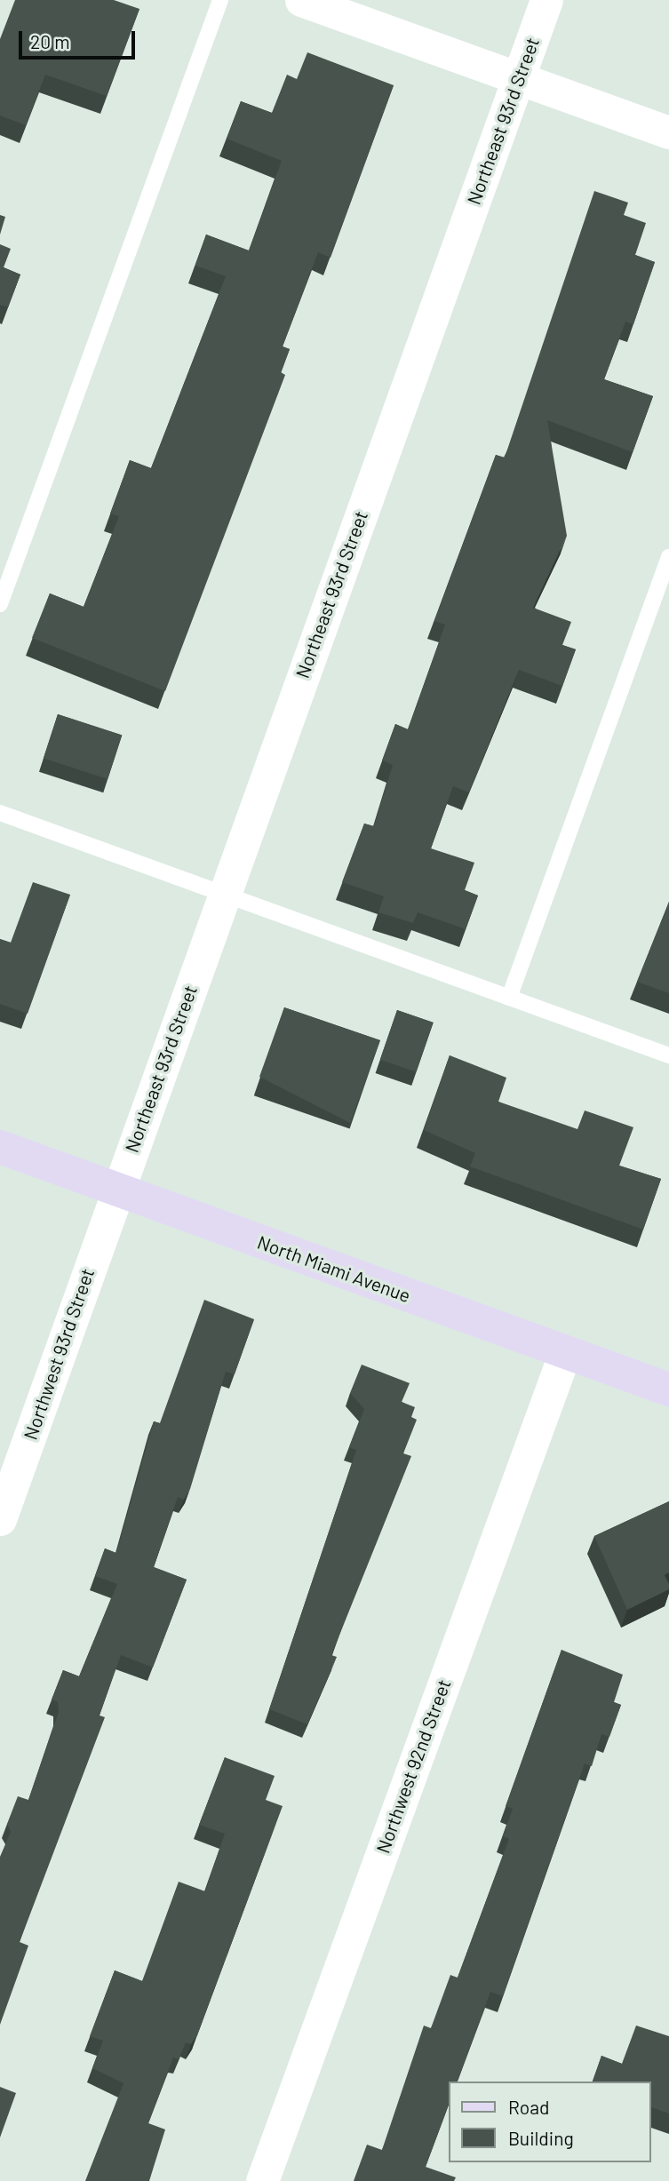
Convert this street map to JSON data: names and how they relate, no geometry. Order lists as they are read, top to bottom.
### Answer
{
  "streets": {
    "main road": ["North Miami Avenue"],
    "street": ["Northeast 93rd Street", "Northwest 93rd Street", "Northwest 92nd Street"]
  },
  "crossings": [
    ["Northeast 93rd Street", "North Miami Avenue"],
    ["Northeast 93rd Street", "Northwest 93rd Street"],
    ["North Miami Avenue", "Northwest 93rd Street"],
    ["North Miami Avenue", "Northwest 92nd Street"]
  ],
  "legend": ["Road", "Building"],
  "scale_bar": "20 m"
}
